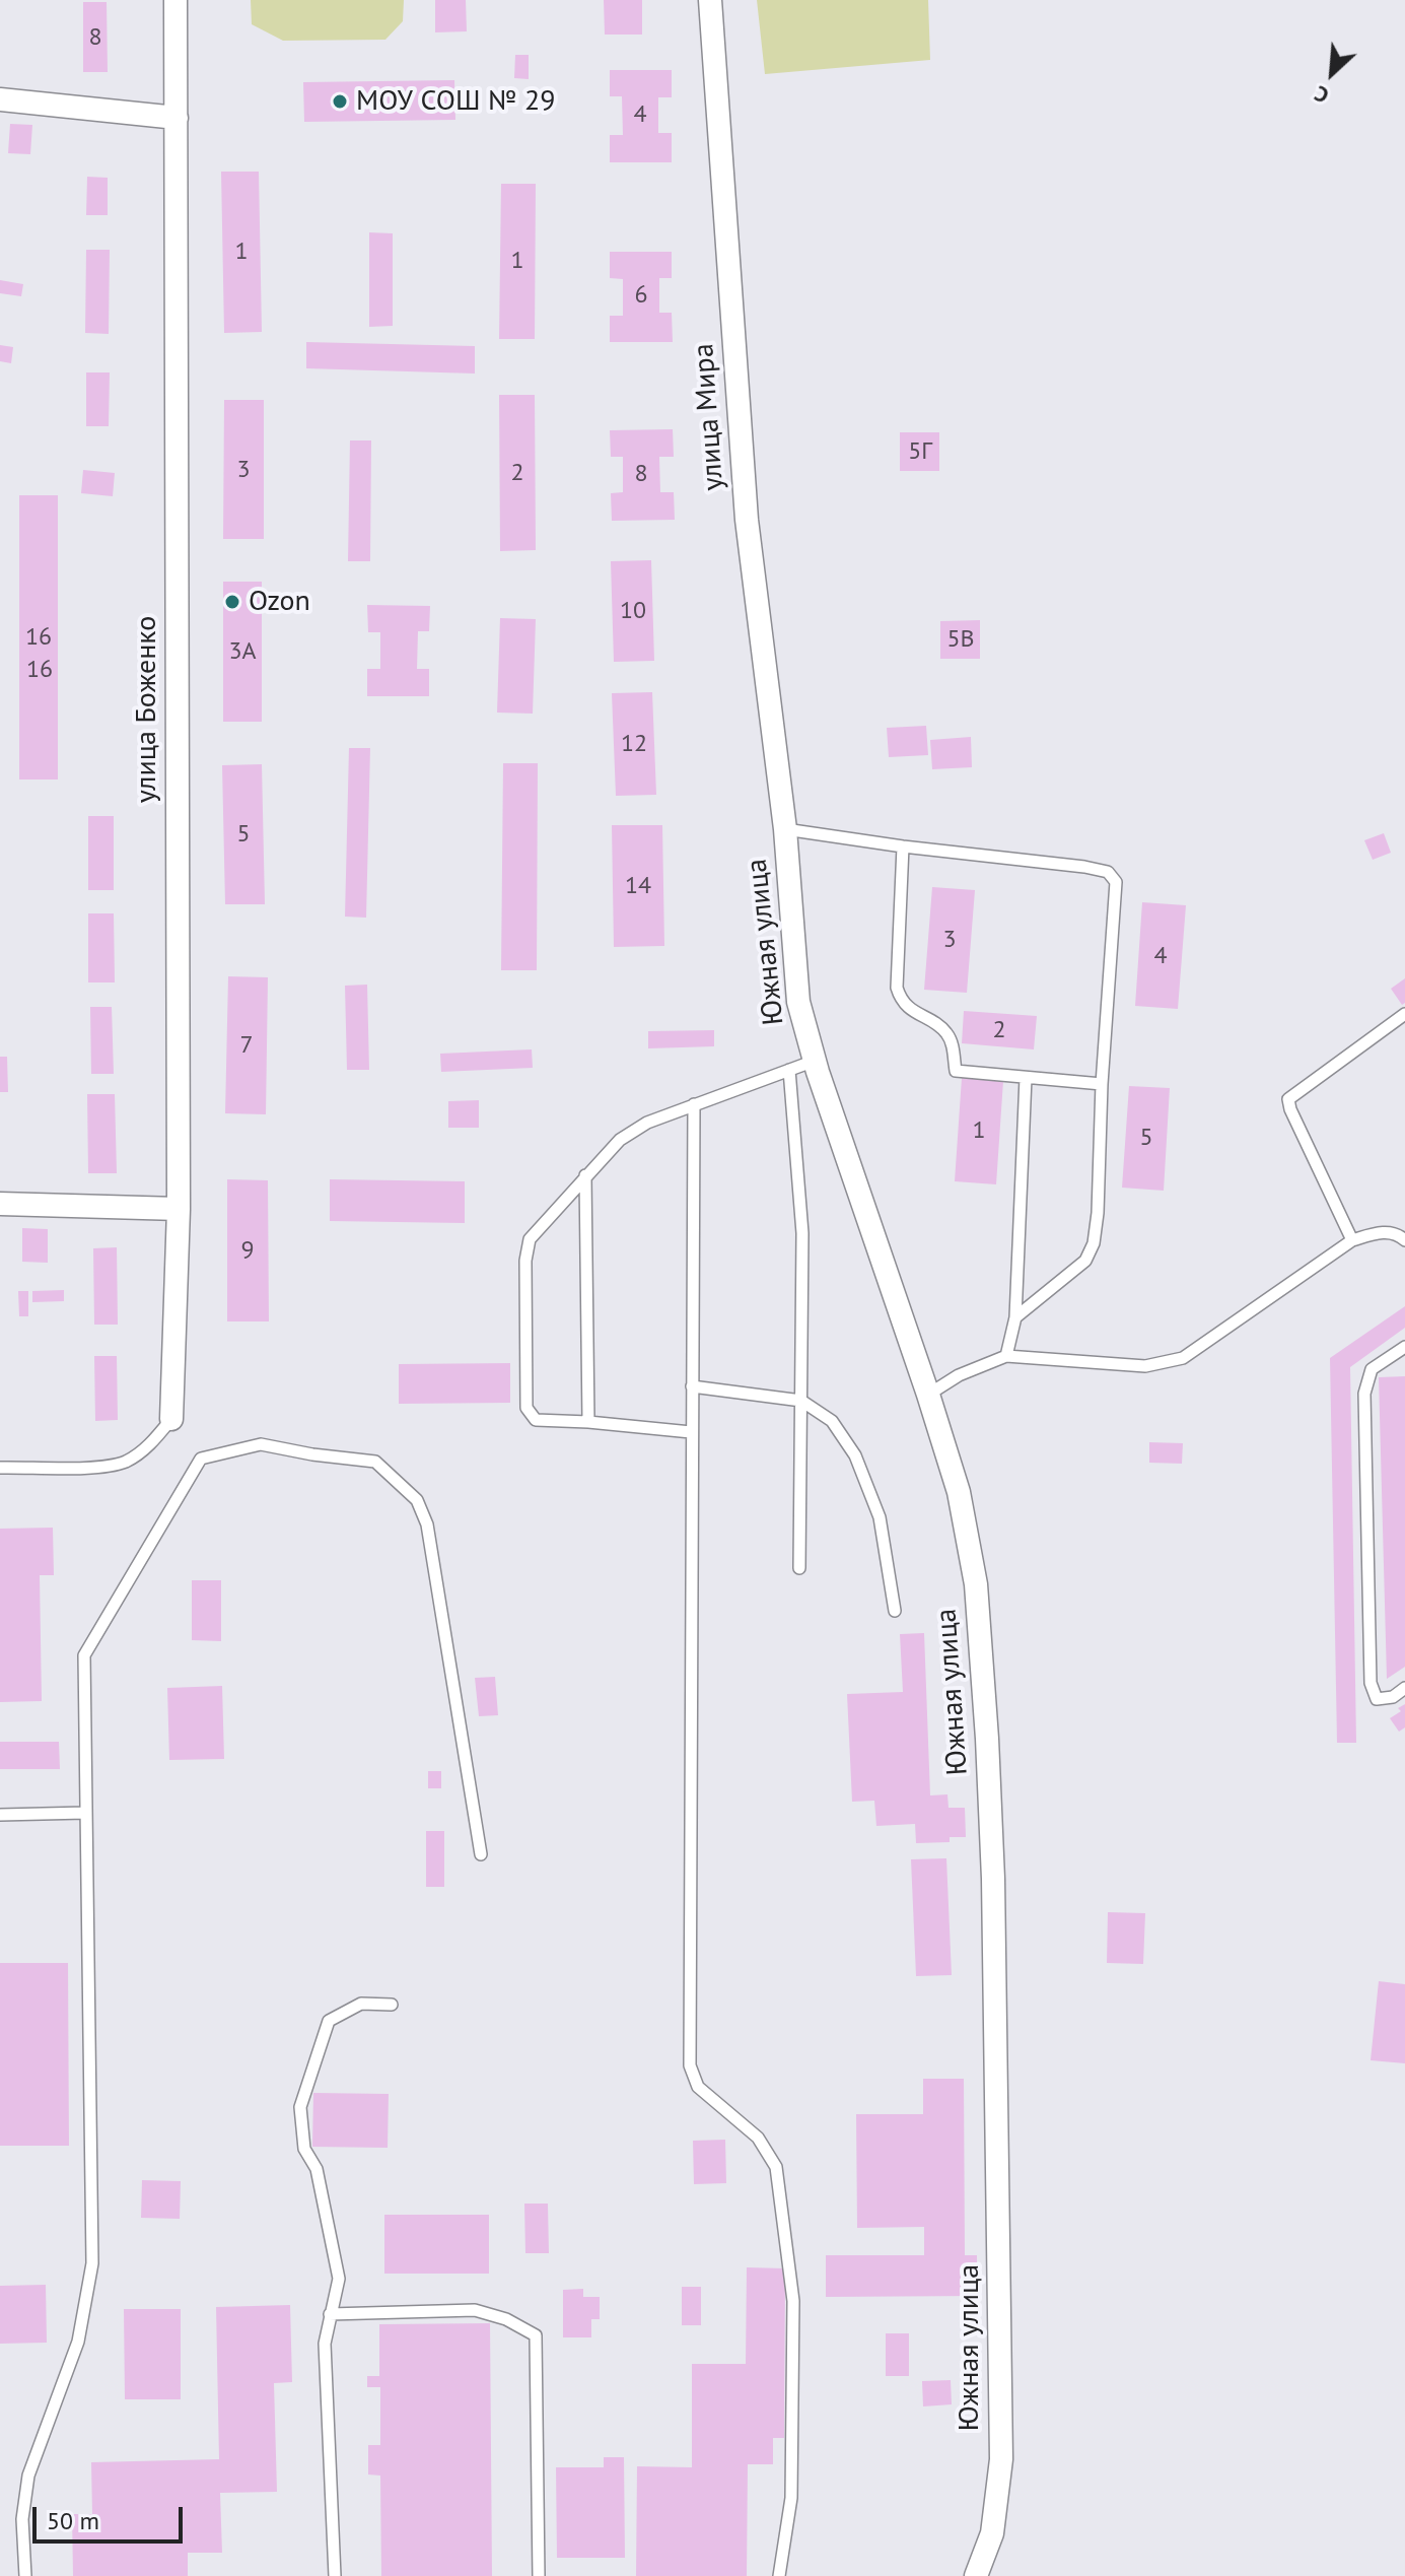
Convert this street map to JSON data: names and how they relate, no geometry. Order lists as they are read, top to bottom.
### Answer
{
  "streets": {
    "street": ["улица Мира", "улица Боженко", "Южная улица"]
  },
  "crossings": [
    ["улица Мира", "Южная улица"]
  ],
  "places": ["МОУ СОШ № 29", "Ozon"],
  "house_numbers": [
    "8",
    "4",
    "1",
    "1",
    "6",
    "5Г",
    "3",
    "2",
    "8",
    "10",
    "16",
    "5В",
    "3А",
    "16",
    "12",
    "5",
    "14",
    "3",
    "4",
    "2",
    "7",
    "1",
    "5",
    "9"
  ],
  "scale_bar": "50 m",
  "north": "bottom left"
}
